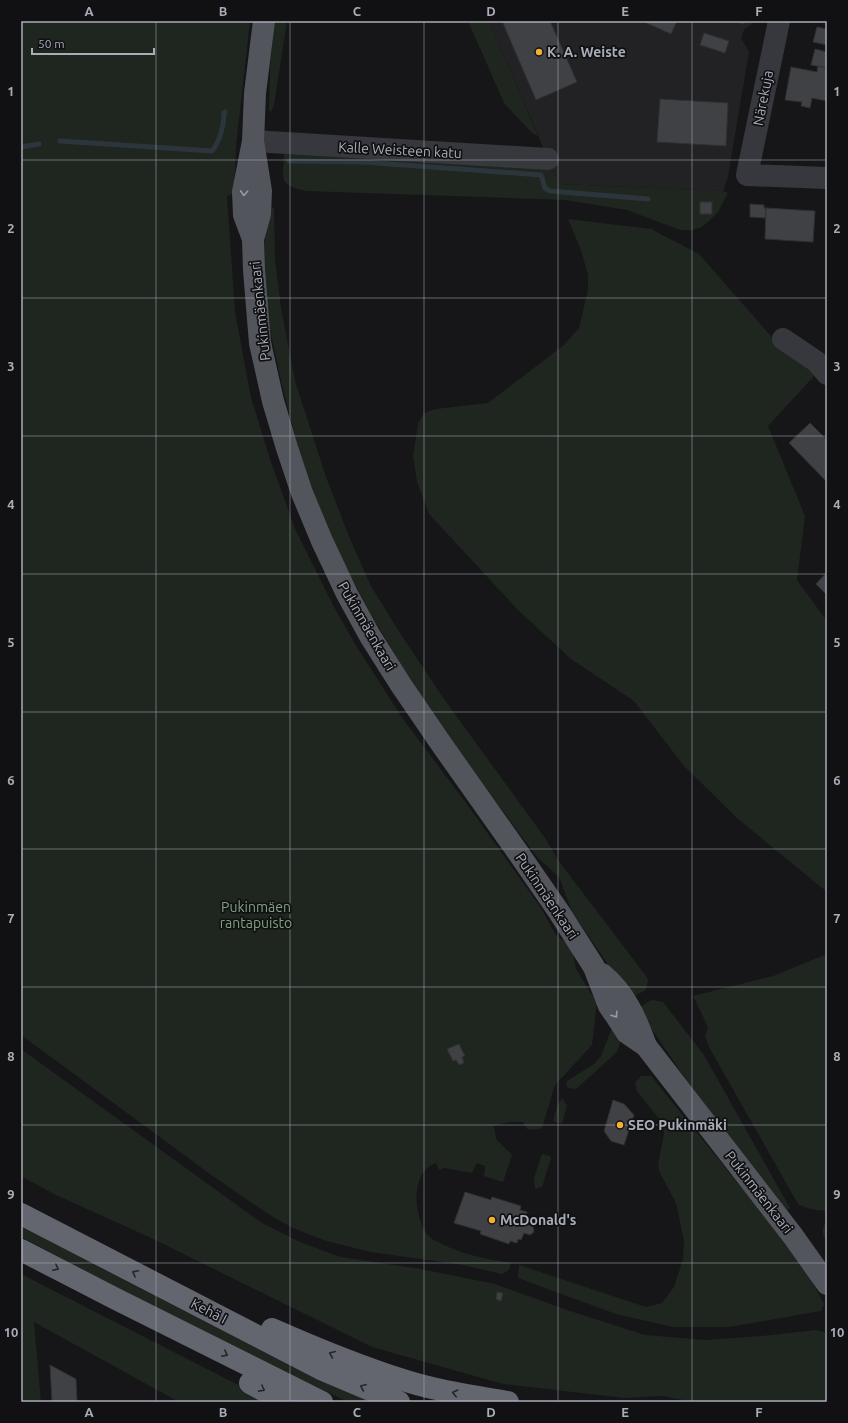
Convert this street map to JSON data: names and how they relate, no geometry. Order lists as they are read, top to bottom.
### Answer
{
  "streets": {
    "highway": ["Kehä I"],
    "main road": ["Pukinmäenkaari"],
    "street": ["Närekuja", "Kalle Weisteen katu"]
  },
  "crossings": [
    ["Kalle Weisteen katu", "Pukinmäenkaari"]
  ],
  "parks": ["Pukinmäen rantapuisto"],
  "places": ["K. A. Weiste", "SEO Pukinmäki", "McDonald's"],
  "scale_bar": "50 m",
  "grid": {
    "columns": [
      "A",
      "B",
      "C",
      "D",
      "E",
      "F"
    ],
    "rows": [
      "1",
      "2",
      "3",
      "4",
      "5",
      "6",
      "7",
      "8",
      "9",
      "10"
    ]
  }
}
